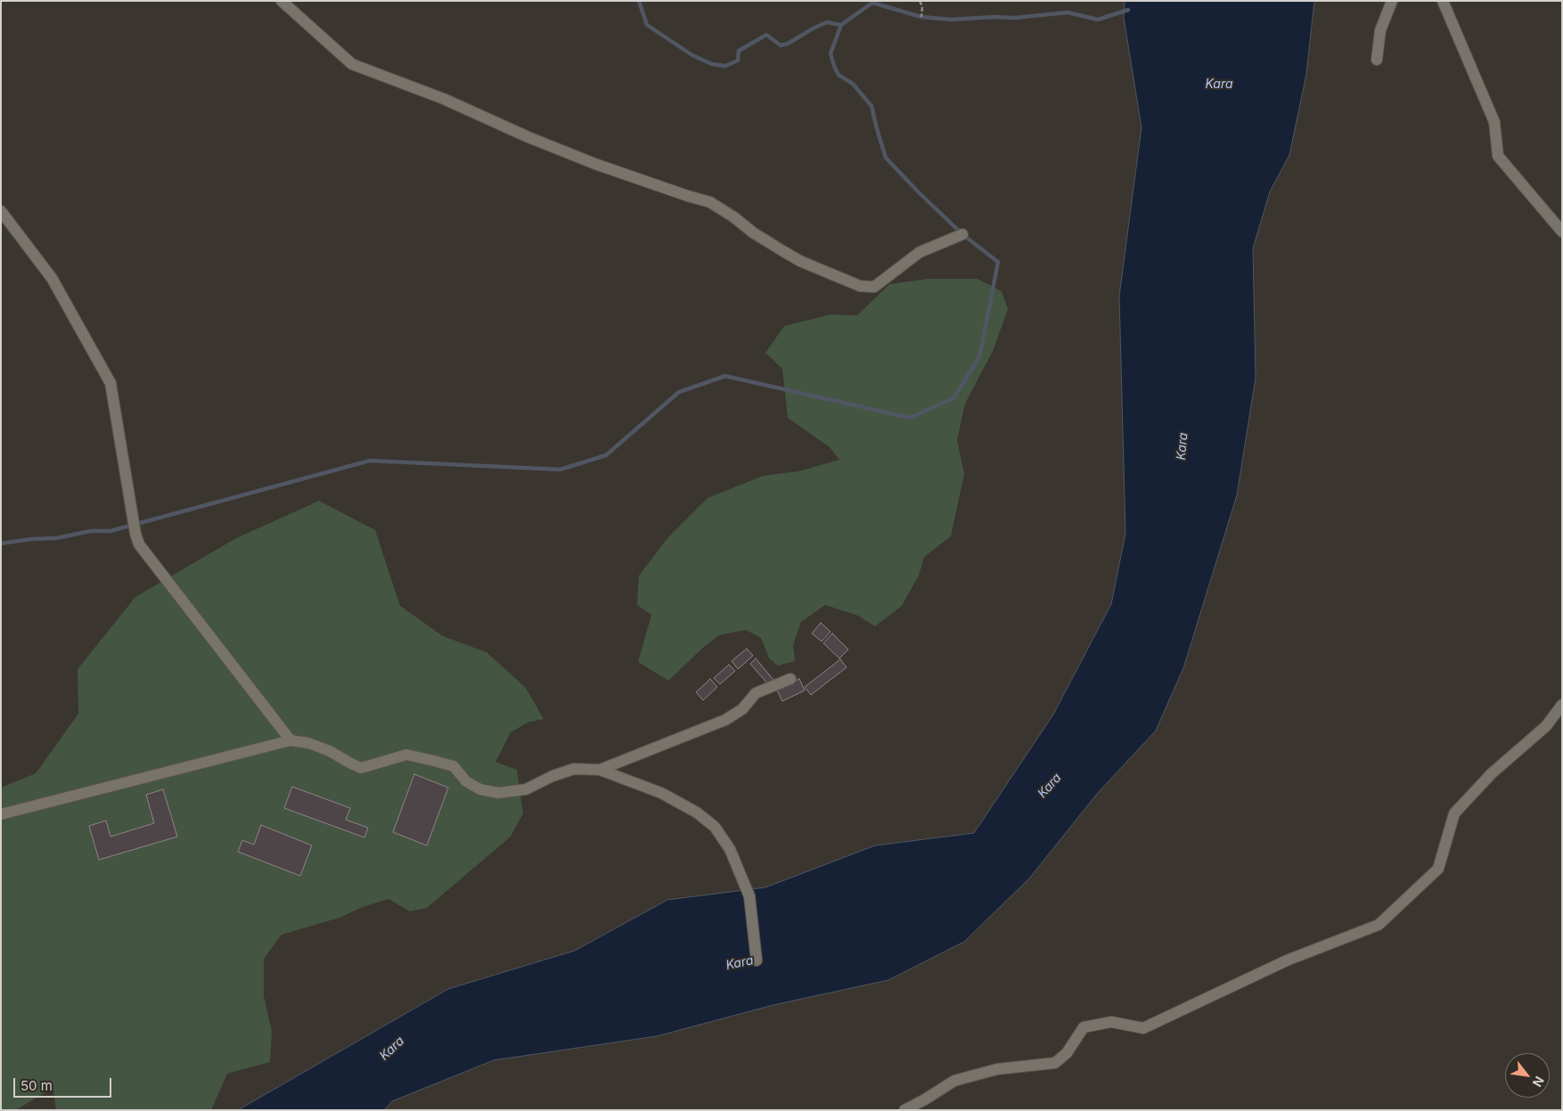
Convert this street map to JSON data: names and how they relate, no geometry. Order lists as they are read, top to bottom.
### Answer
{
  "water": ["Kara"],
  "scale_bar": "50 m",
  "north": "bottom right"
}
